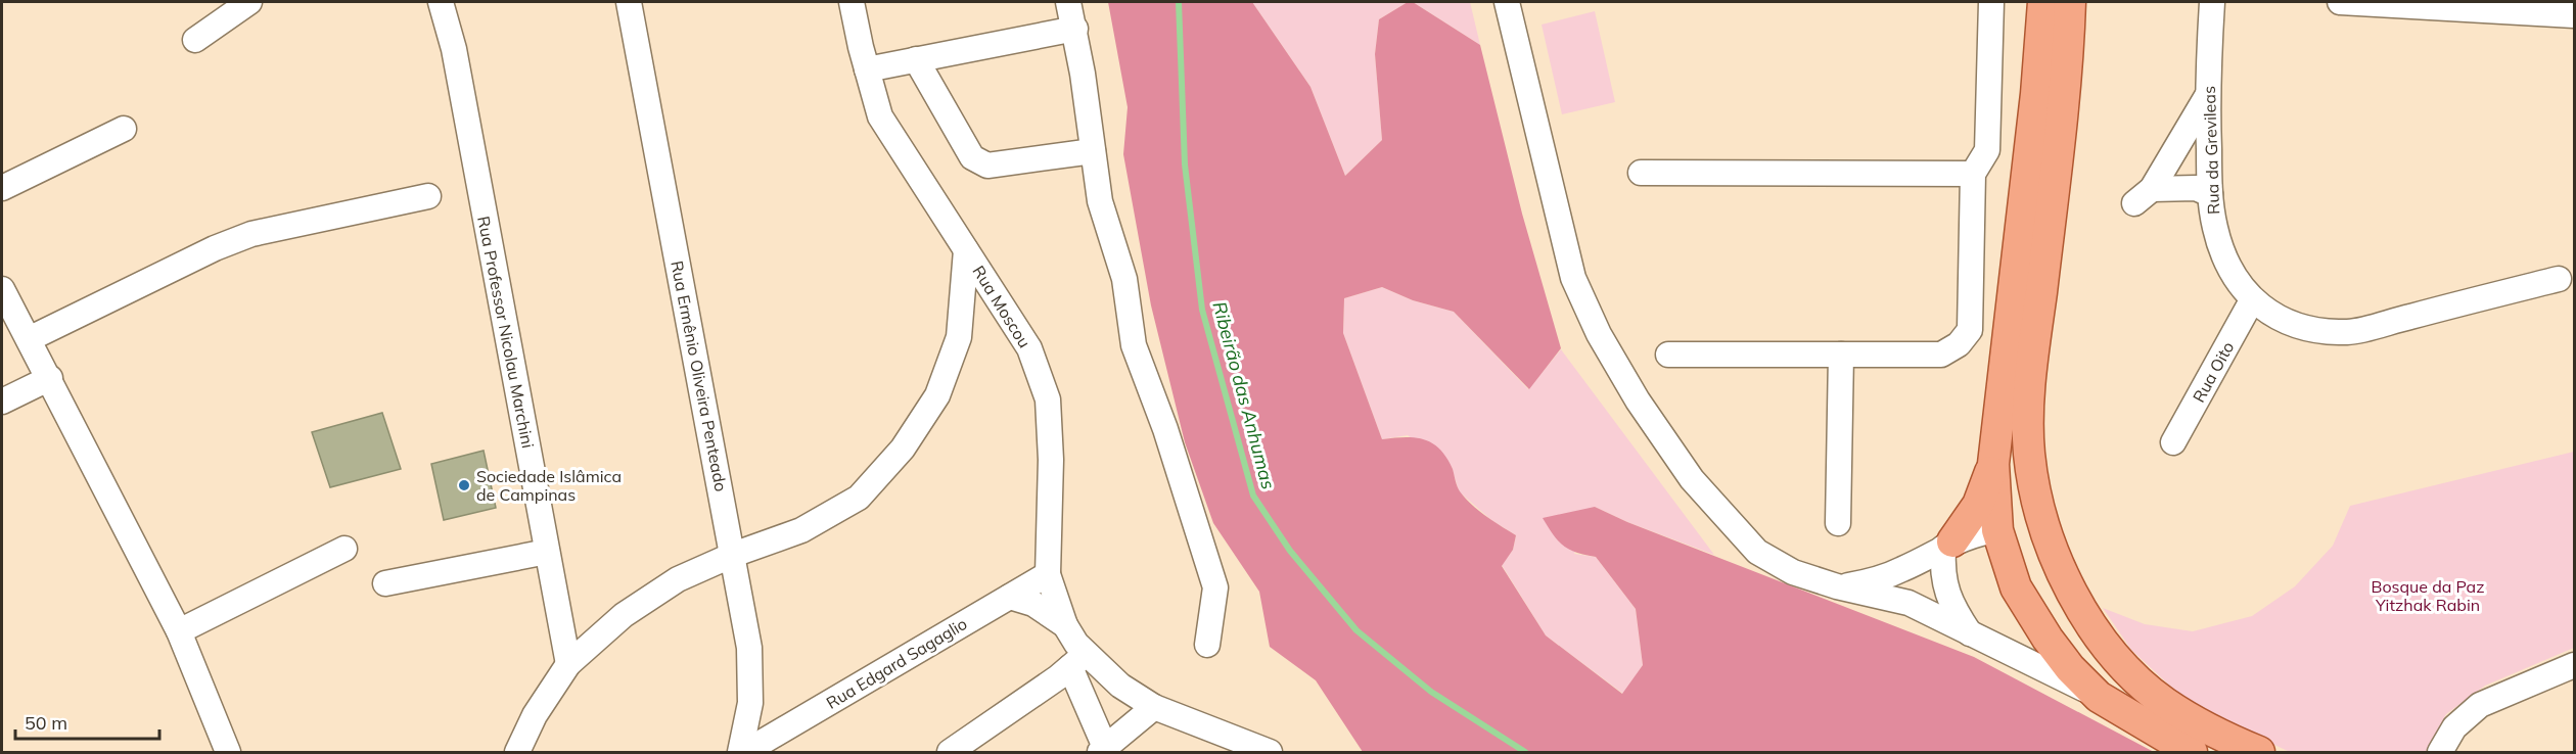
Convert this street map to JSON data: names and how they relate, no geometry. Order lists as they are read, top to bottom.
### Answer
{
  "streets": {
    "street": [
      "Rua da Grevileas",
      "Rua Moscou",
      "Rua Professor Nicolau Marchini",
      "Rua Oito",
      "Rua Ermênio Oliveira Penteado",
      "Rua Edgard Sagaglio"
    ]
  },
  "crossings": [
    ["Rua da Grevileas", "Rua Oito"],
    ["Rua Moscou", "Rua Edgard Sagaglio"],
    ["Rua Ermênio Oliveira Penteado", "Rua Edgard Sagaglio"]
  ],
  "water": ["Ribeirão das Anhumas"],
  "parks": ["Bosque da Paz Yitzhak Rabin"],
  "places": ["Sociedade Islâmica de Campinas"],
  "scale_bar": "50 m"
}
